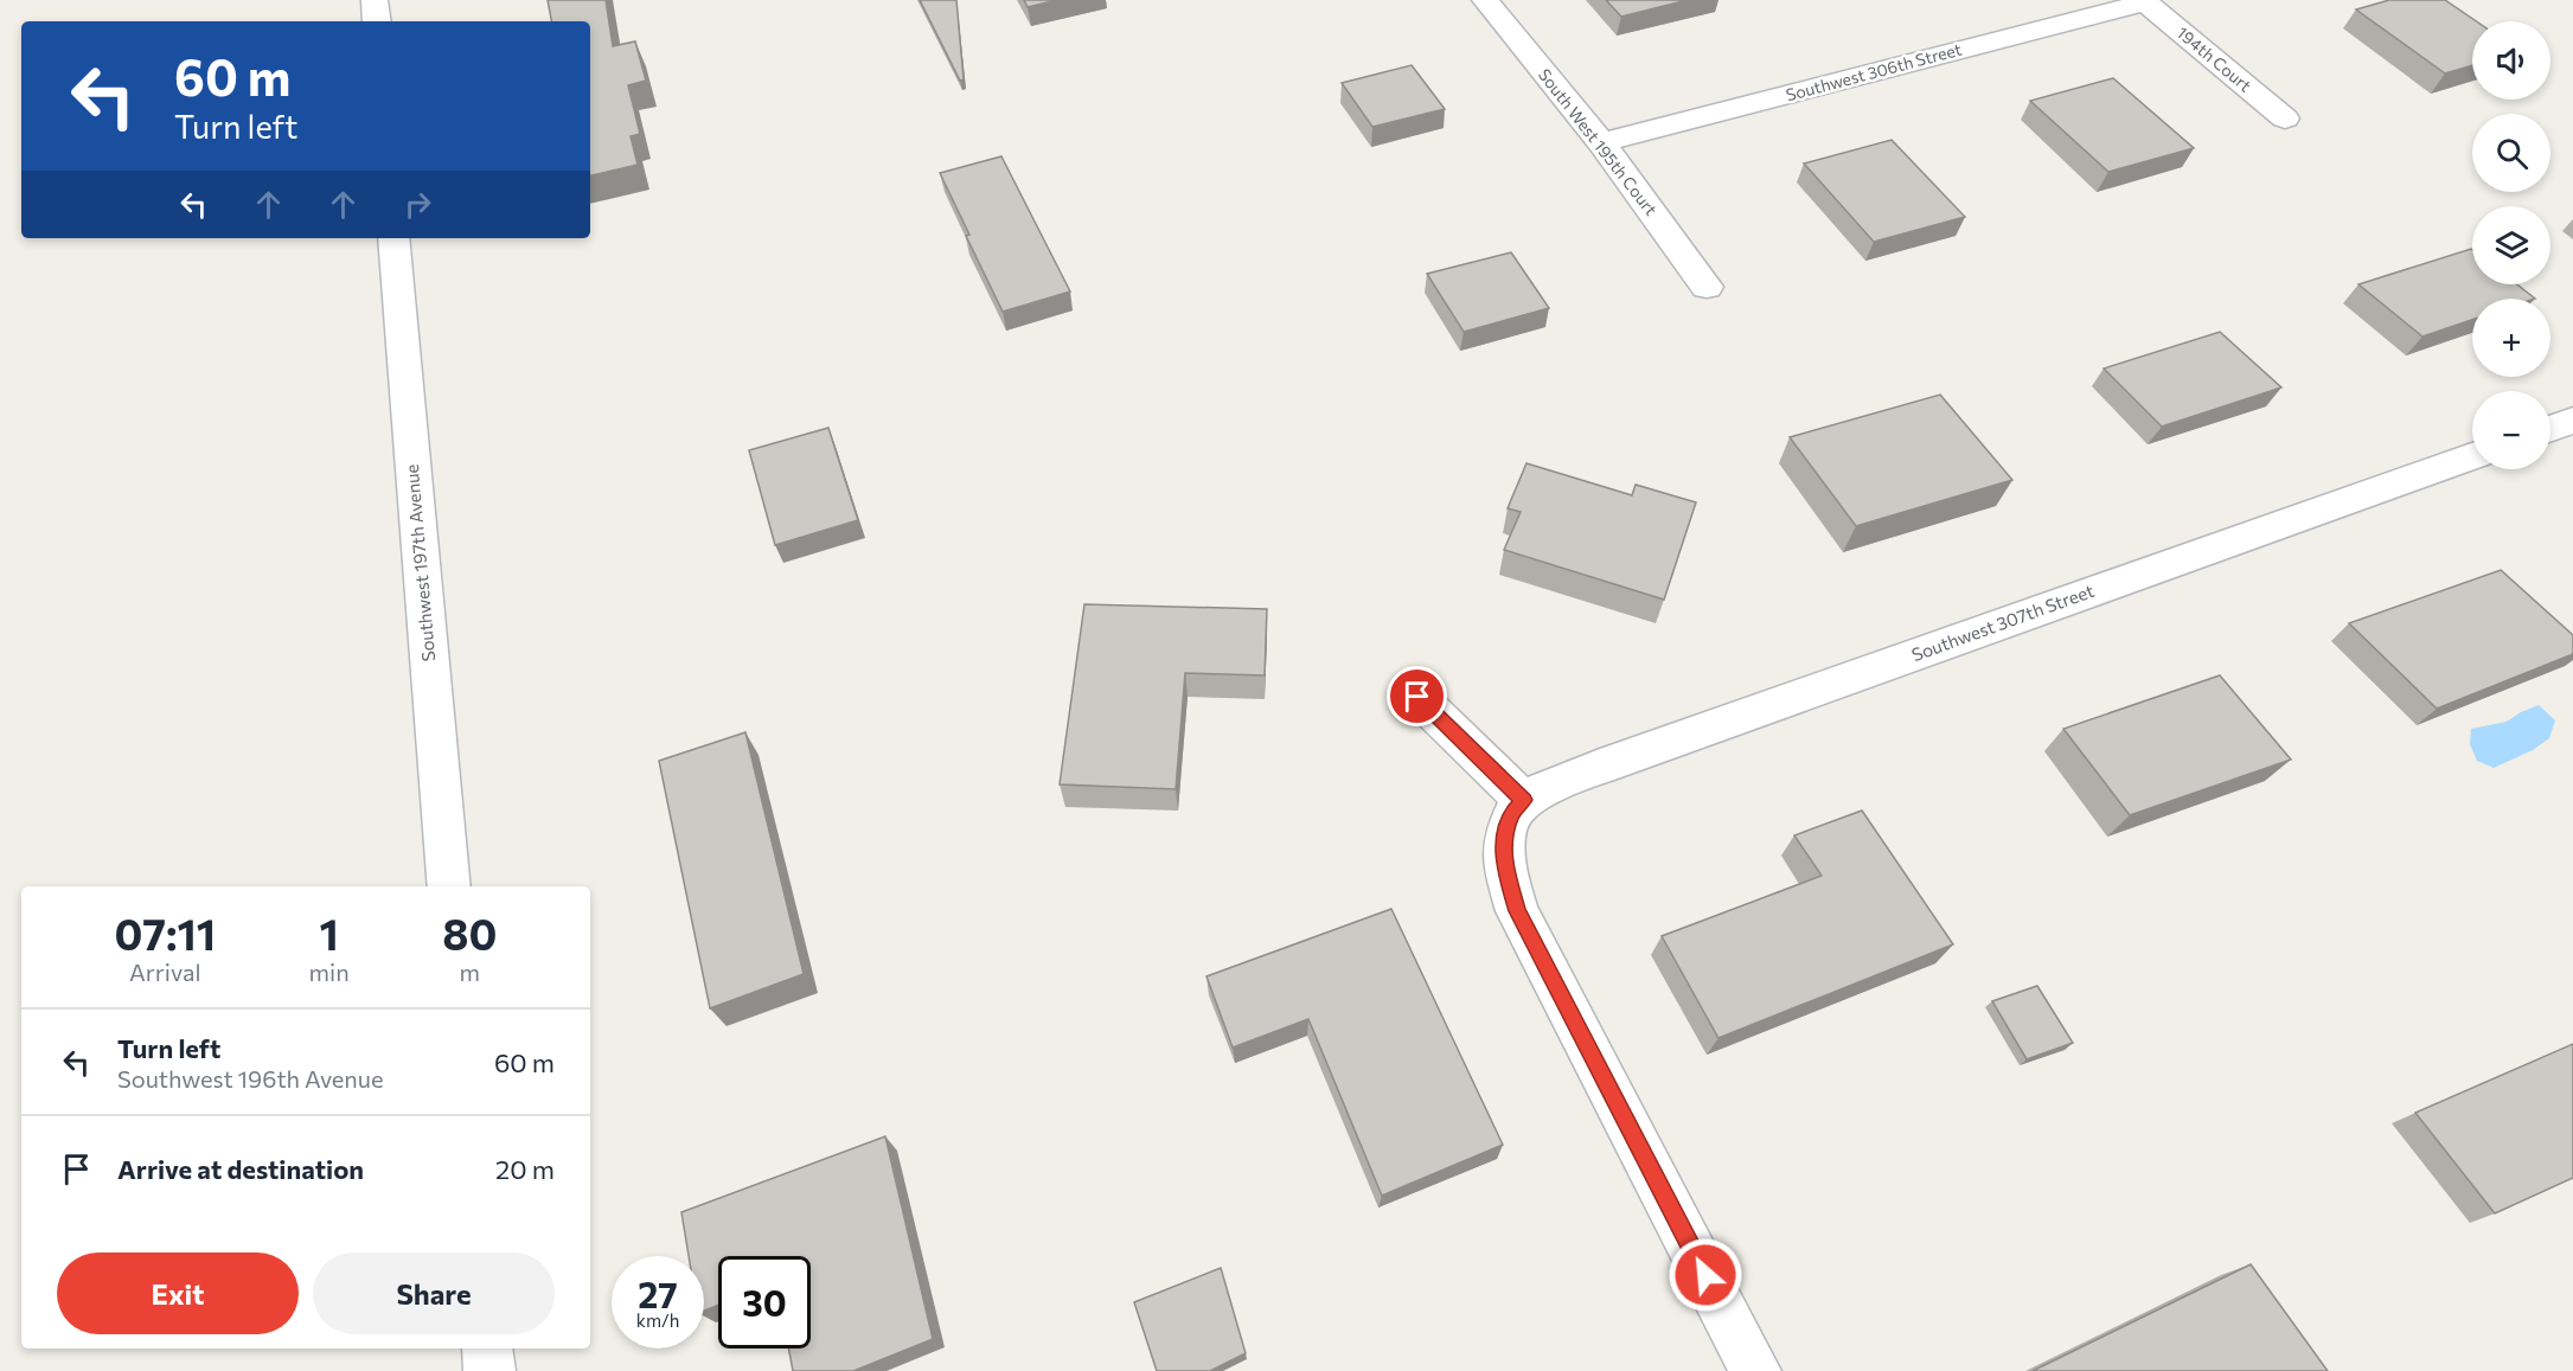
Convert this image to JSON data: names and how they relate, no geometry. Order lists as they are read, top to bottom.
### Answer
{
  "streets": {
    "street": [
      "194th Court",
      "Southwest 306th Street",
      "South West 195th Court",
      "Southwest 197th Avenue",
      "Southwest 307th Street"
    ]
  },
  "crossings": [
    ["194th Court", "Southwest 306th Street"],
    ["Southwest 306th Street", "South West 195th Court"]
  ],
  "page": {
    "map_buttons": ["+", "−"],
    "turn": ["60 m", "Turn left"],
    "eta": [
      "07:11",
      "Arrival",
      "1",
      "min",
      "80",
      "m"
    ],
    "list": [
      {
        "name": "Turn left",
        "note": "Southwest 196th Avenue",
        "value": "60 m"
      },
      {
        "name": "Arrive at destination",
        "value": "20 m"
      }
    ],
    "buttons": ["Exit", "Share"],
    "speed": "27 km/h",
    "limit": "30"
  }
}
